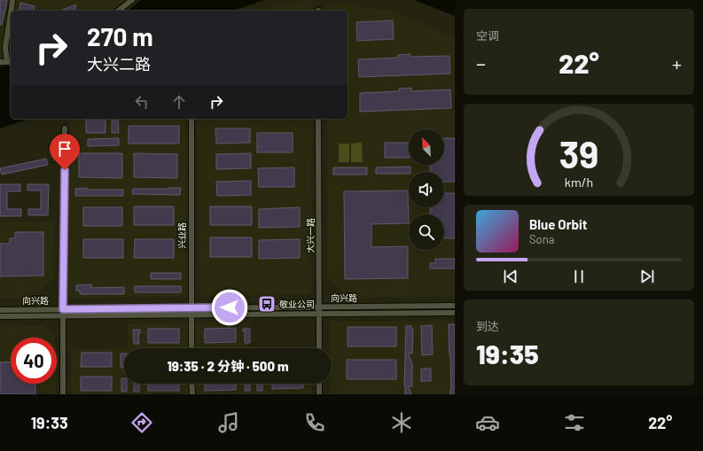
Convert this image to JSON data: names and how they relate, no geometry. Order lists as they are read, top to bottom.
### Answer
{
  "streets": {
    "street": ["兴业路", "大兴一路", "向兴路"]
  },
  "crossings": [
    ["兴业路", "向兴路"],
    ["大兴一路", "向兴路"]
  ],
  "places": {
    "bus stop": ["敬业公司"]
  },
  "north": "top left",
  "page": {
    "tile": [
      "空调",
      ["到达", "19:35"]
    ],
    "turn": ["270 m", "大兴二路"],
    "heat": ["−", "22°", "+"],
    "song": ["Blue Orbit", "Sona"],
    "limit": "40",
    "trip": "19:35 · 2 分钟 · 500 m",
    "tabs": ["19:33", "22°"],
    "gauge": ["39", "km/h"]
  }
}
